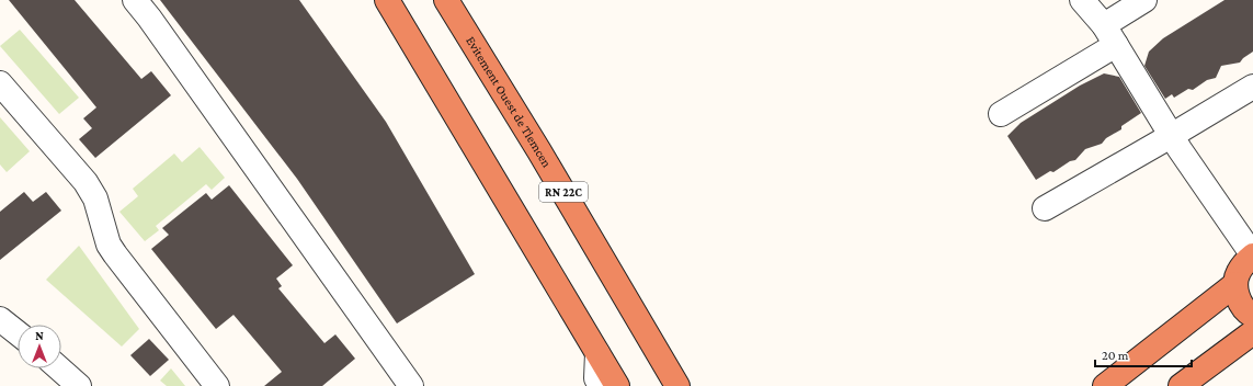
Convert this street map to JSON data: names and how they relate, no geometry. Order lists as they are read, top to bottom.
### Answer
{
  "streets": {
    "highway": ["Evitement Ouest de Tlemcen", "RN 22C"]
  },
  "scale_bar": "20 m",
  "north": "top"
}
